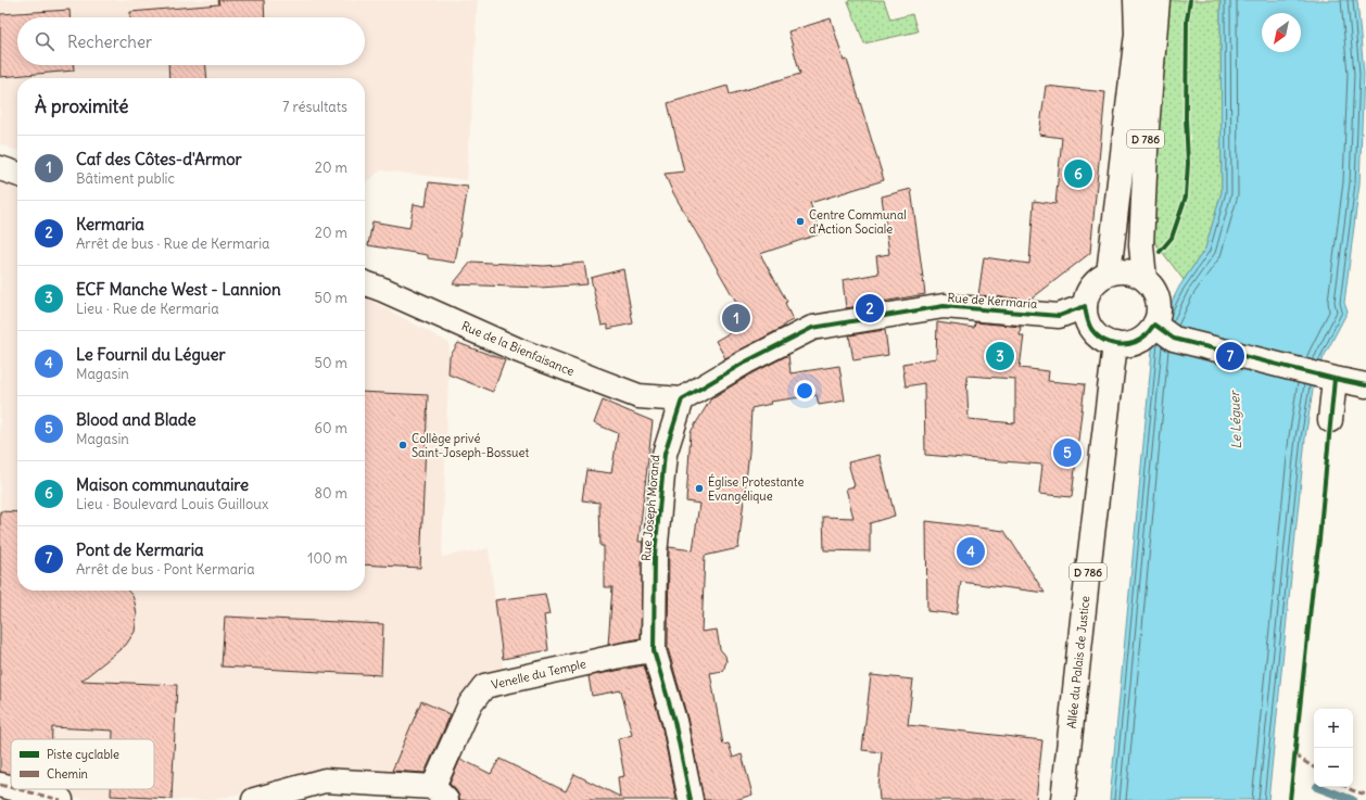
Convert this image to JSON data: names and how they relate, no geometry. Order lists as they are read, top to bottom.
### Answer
{
  "streets": {
    "street": [
      "D 786",
      "Rue de Kermaria",
      "Rue de la Bienfaisance",
      "Rue Joseph Morand",
      "Allée du Palais de Justice",
      "Venelle du Temple"
    ]
  },
  "crossings": [
    ["D 786", "Rue de Kermaria"],
    ["D 786", "Allée du Palais de Justice"],
    ["Rue de Kermaria", "Rue de la Bienfaisance"],
    ["Rue de Kermaria", "Rue Joseph Morand"],
    ["Rue de Kermaria", "Allée du Palais de Justice"],
    ["Rue de la Bienfaisance", "Rue Joseph Morand"],
    ["Rue Joseph Morand", "Venelle du Temple"]
  ],
  "water": ["Le Léguer"],
  "places": ["Centre Communal d'Action Sociale", "Collège privé Saint-Joseph-Bossuet", "Église Protestante Evangélique"],
  "legend": ["Piste cyclable", "Chemin"],
  "north": "bottom left",
  "page": {
    "search": "Rechercher",
    "heading": ["À proximité", "7 résultats"],
    "list": [
      {
        "mark": "1",
        "name": "Caf des Côtes-d'Armor",
        "note": "Bâtiment public",
        "value": "20 m"
      },
      {
        "mark": "2",
        "name": "Kermaria",
        "note": "Arrêt de bus · Rue de Kermaria",
        "value": "20 m"
      },
      {
        "mark": "3",
        "name": "ECF Manche West - Lannion",
        "note": "Lieu · Rue de Kermaria",
        "value": "50 m"
      },
      {
        "mark": "4",
        "name": "Le Fournil du Léguer",
        "note": "Magasin",
        "value": "50 m"
      },
      {
        "mark": "5",
        "name": "Blood and Blade",
        "note": "Magasin",
        "value": "60 m"
      },
      {
        "mark": "6",
        "name": "Maison communautaire",
        "note": "Lieu · Boulevard Louis Guilloux",
        "value": "80 m"
      },
      {
        "mark": "7",
        "name": "Pont de Kermaria",
        "note": "Arrêt de bus · Pont Kermaria",
        "value": "100 m"
      }
    ],
    "pins": [
      "6",
      "2",
      "1",
      "3",
      "7",
      "5",
      "4"
    ],
    "map_buttons": ["+", "−"]
  }
}
